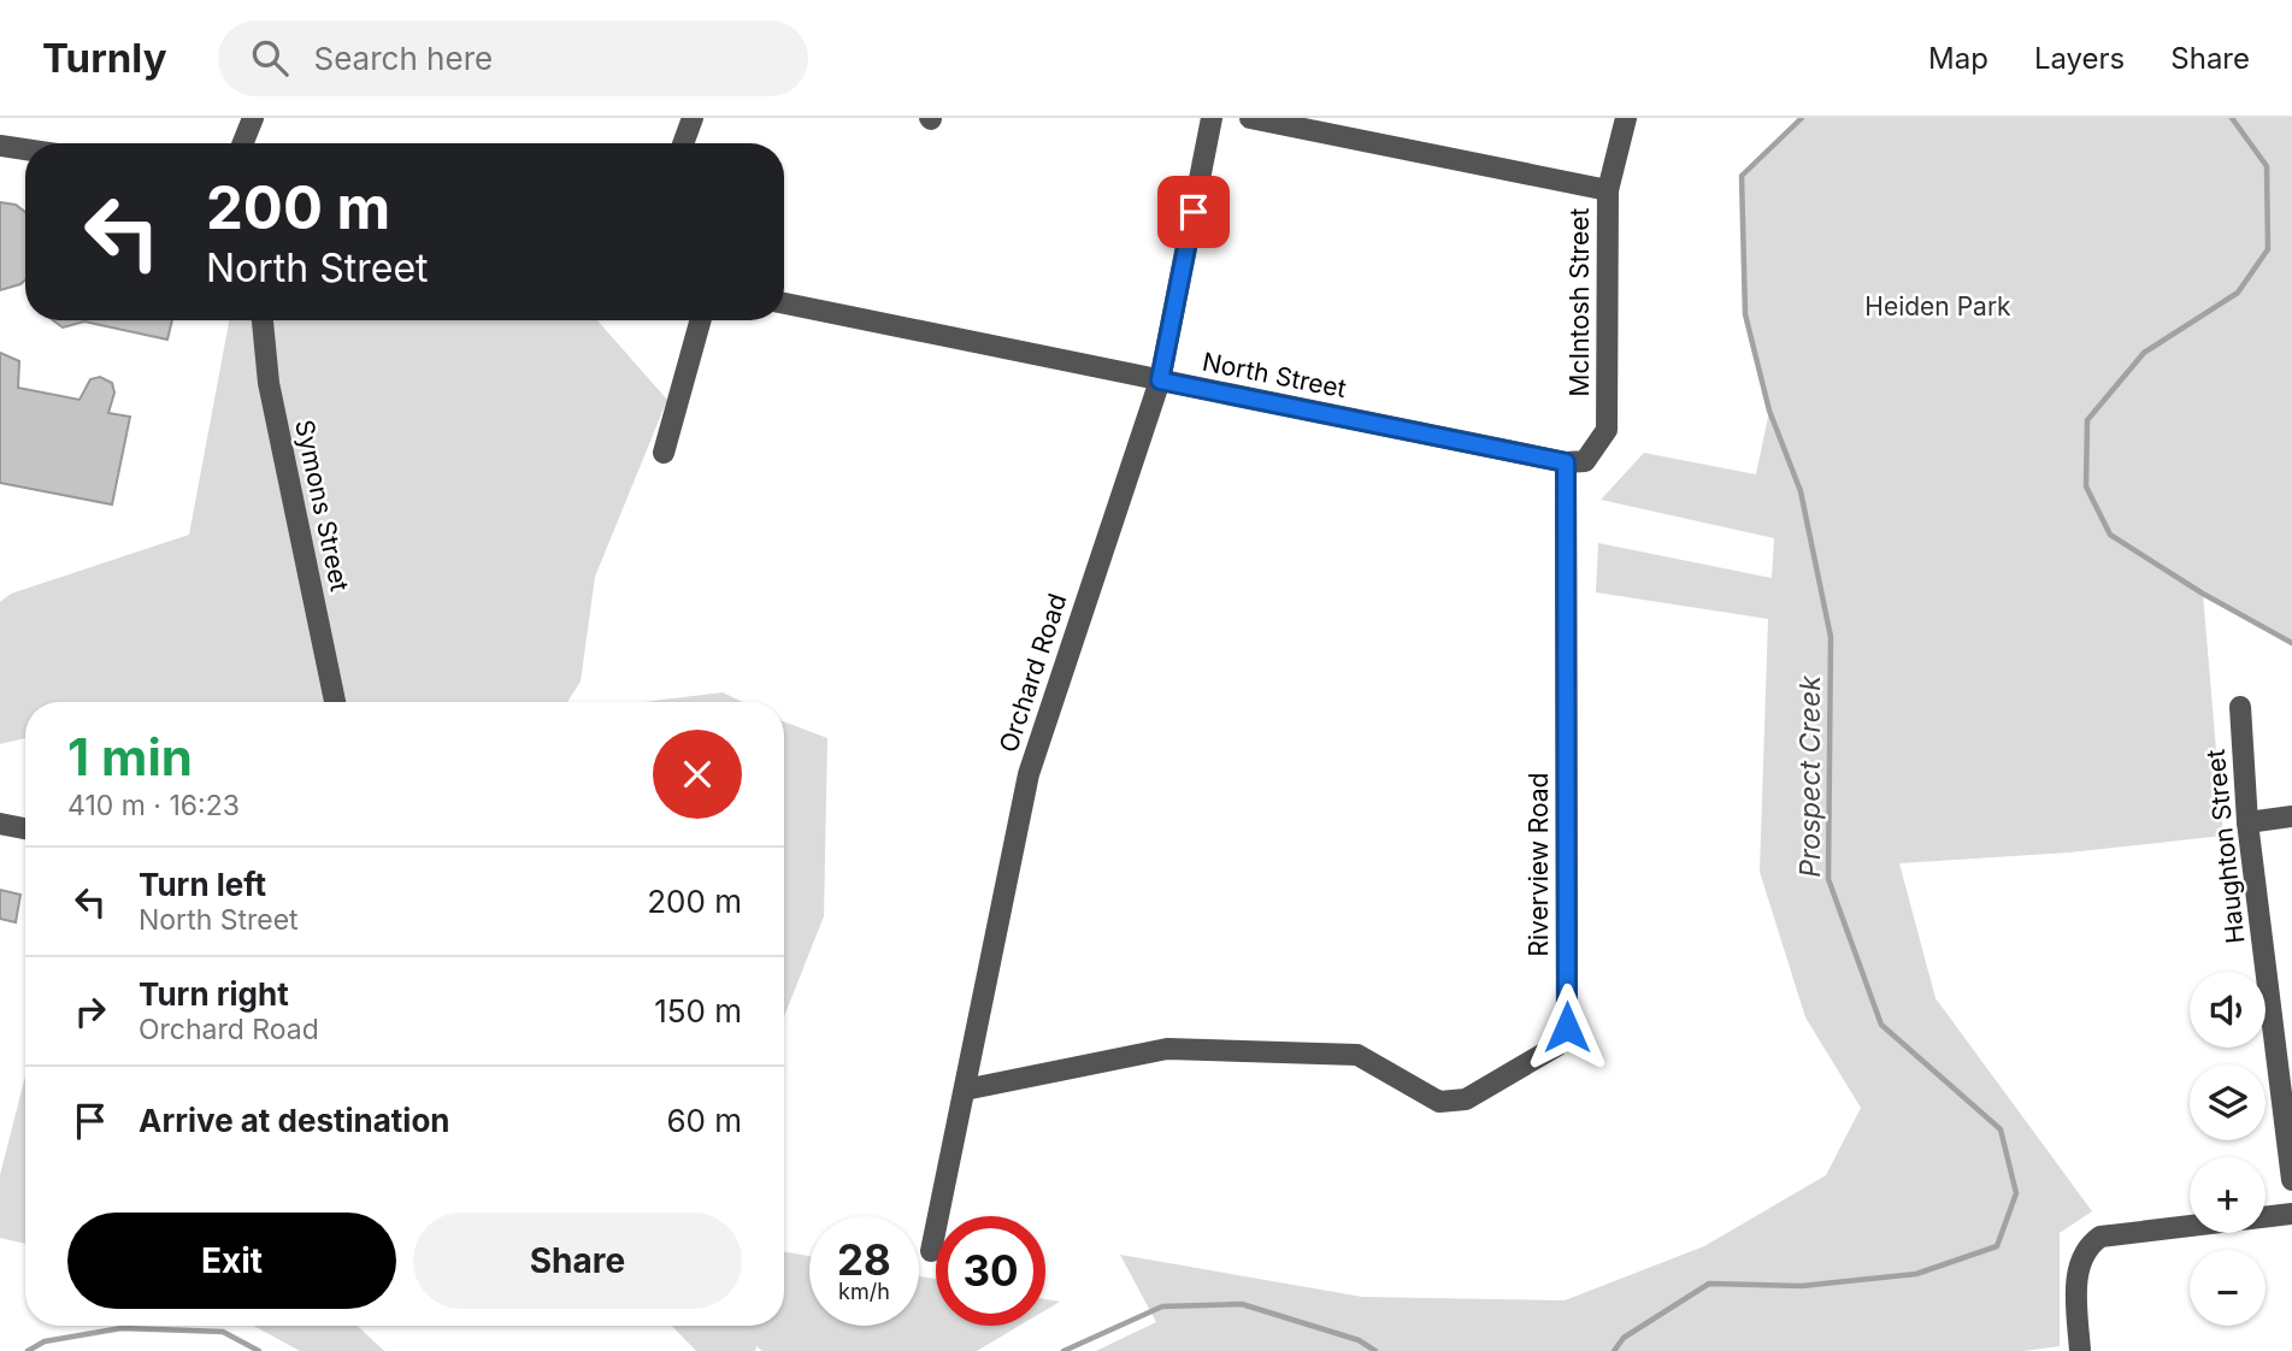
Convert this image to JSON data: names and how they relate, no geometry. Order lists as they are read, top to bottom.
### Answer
{
  "streets": {
    "street": [
      "McIntosh Street",
      "North Street",
      "Symons Street",
      "Orchard Road",
      "Haughton Street",
      "Riverview Road"
    ]
  },
  "crossings": [
    ["McIntosh Street", "North Street"],
    ["McIntosh Street", "Riverview Road"],
    ["North Street", "Orchard Road"],
    ["North Street", "Riverview Road"],
    ["Orchard Road", "Riverview Road"]
  ],
  "water": ["Prospect Creek"],
  "parks": ["Heiden Park"],
  "page": {
    "header": "Turnly",
    "search": "Search here",
    "nav": ["Map", "Layers", "Share"],
    "turn": ["200 m", "North Street"],
    "heading": ["1 min", "410 m · 16:23"],
    "list": [
      {
        "name": "Turn left",
        "note": "North Street",
        "value": "200 m"
      },
      {
        "name": "Turn right",
        "note": "Orchard Road",
        "value": "150 m"
      },
      {
        "name": "Arrive at destination",
        "value": "60 m"
      }
    ],
    "map_buttons": ["+", "−"],
    "buttons": ["Exit", "Share"],
    "speed": "28 km/h",
    "limit": "30"
  }
}
